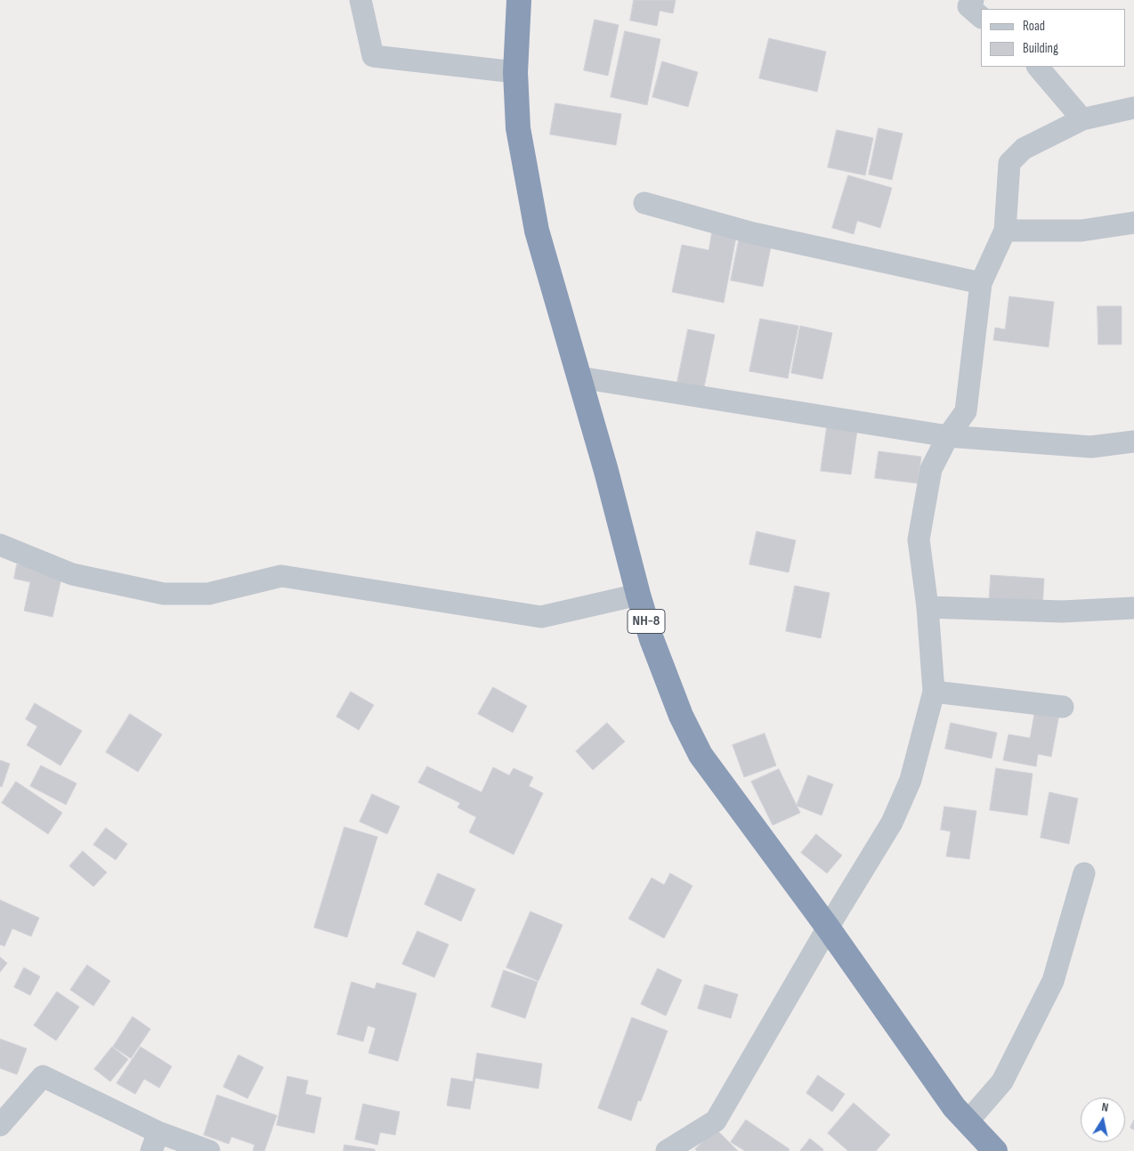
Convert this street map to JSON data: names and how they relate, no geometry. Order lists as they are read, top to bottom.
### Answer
{
  "streets": {
    "highway": ["NH-8"]
  },
  "legend": ["Road", "Building"],
  "north": "top"
}
